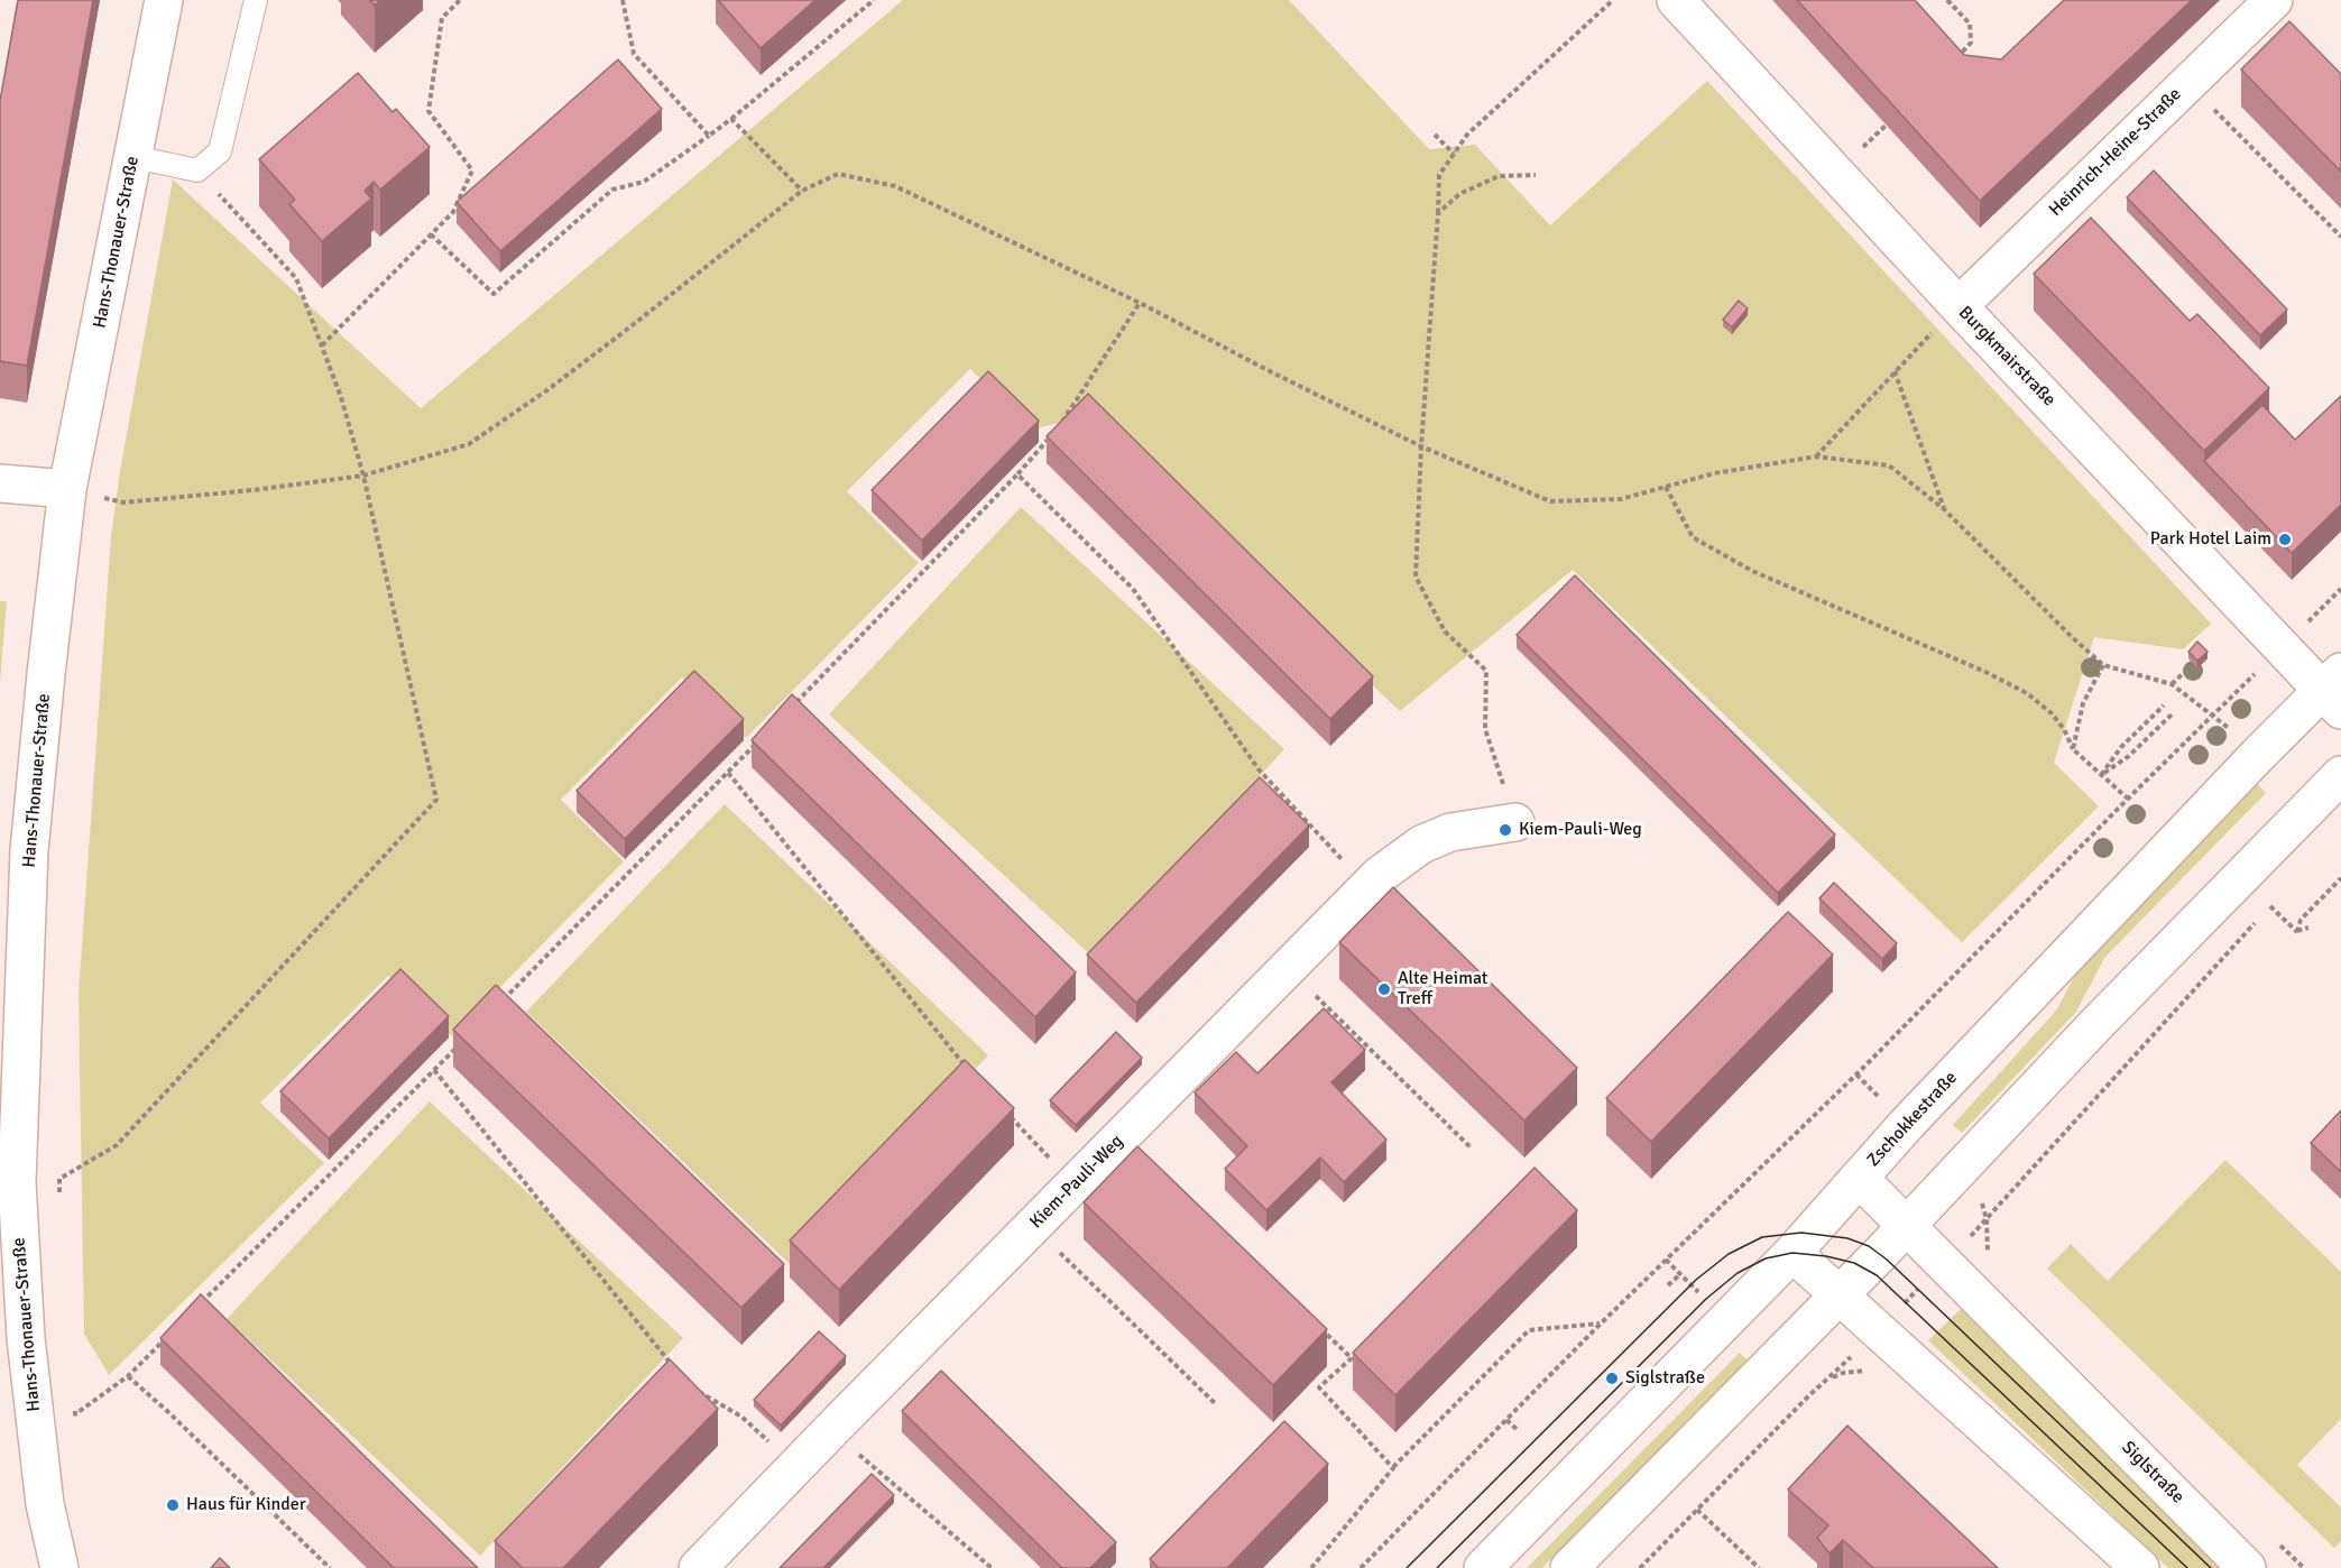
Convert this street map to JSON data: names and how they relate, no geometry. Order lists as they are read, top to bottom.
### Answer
{
  "streets": {
    "street": [
      "Heinrich-Heine-Straße",
      "Hans-Thonauer-Straße",
      "Burgkmairstraße",
      "Zschokkestraße",
      "Kiem-Pauli-Weg",
      "Siglstraße"
    ]
  },
  "crossings": [
    ["Heinrich-Heine-Straße", "Burgkmairstraße"],
    ["Burgkmairstraße", "Zschokkestraße"],
    ["Zschokkestraße", "Siglstraße"]
  ],
  "places": [
    "Park Hotel Laim",
    "Kiem-Pauli-Weg",
    "Alte Heimat Treff",
    "Siglstraße",
    "Haus für Kinder"
  ]
}
